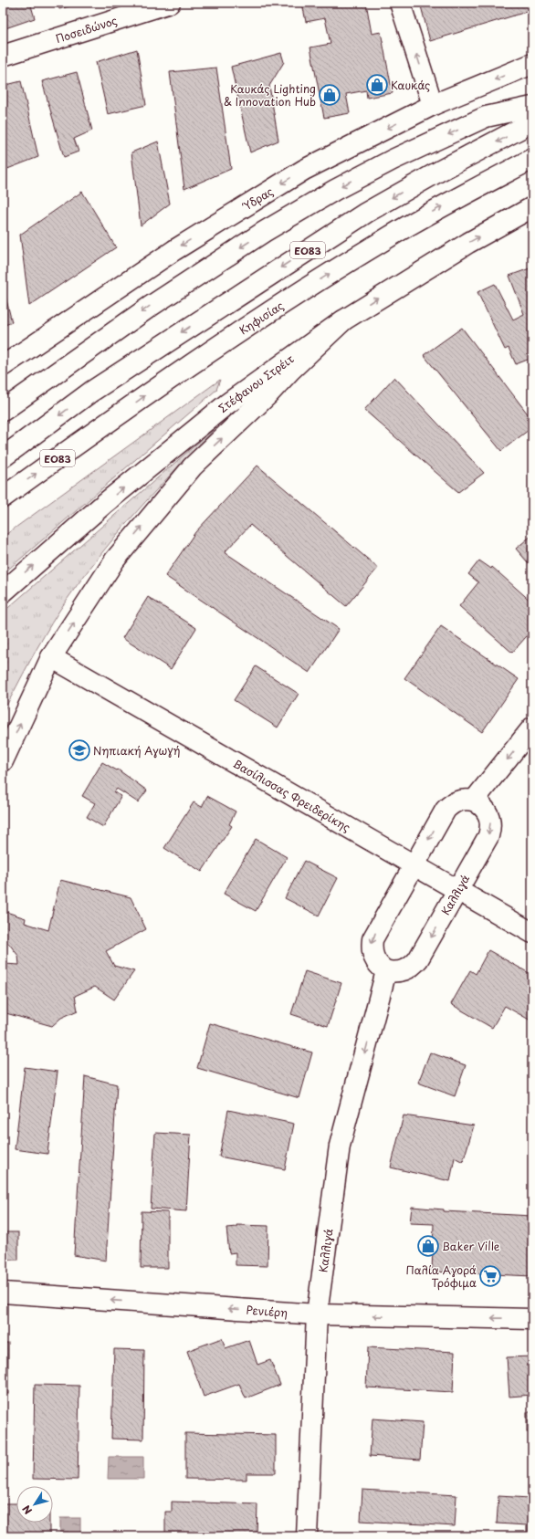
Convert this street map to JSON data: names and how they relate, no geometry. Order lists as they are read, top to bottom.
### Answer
{
  "streets": {
    "street": [
      "Ποσειδώνος",
      "Ύδρας",
      "ΕΟ83",
      "Κηφισίας",
      "Στέφανου Στρέιτ",
      "Βασίλισσας Φρειδερίκης",
      "Καλλιγά",
      "Ρενιέρη"
    ]
  },
  "crossings": [
    ["Βασίλισσας Φρειδερίκης", "Καλλιγά"],
    ["Καλλιγά", "Ρενιέρη"]
  ],
  "one_way": ["Καλλιγά", "Ρενιέρη"],
  "places": {
    "shop": ["Καυκάς", "Καυκάς Lighting & Innovation Hub", "Baker Ville"],
    "school or university": ["Νηπιακή Αγωγή"],
    "supermarket": ["Παλία Αγορά Τρόφιμα"]
  },
  "north": "bottom left"
}
